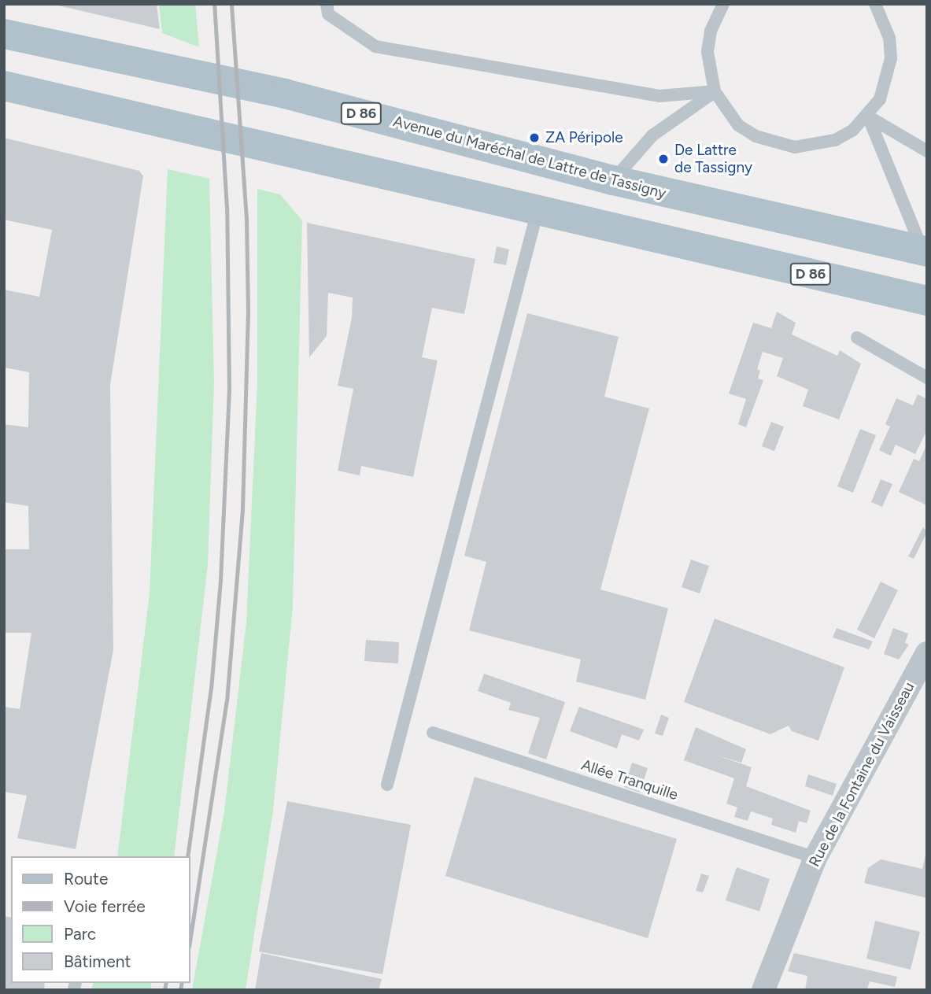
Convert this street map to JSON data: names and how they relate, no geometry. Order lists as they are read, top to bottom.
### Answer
{
  "streets": {
    "main road": ["D 86", "Avenue du Maréchal de Lattre de Tassigny"],
    "street": ["Rue de la Fontaine du Vaisseau"],
    "lane": ["Allée Tranquille"]
  },
  "crossings": [
    ["Rue de la Fontaine du Vaisseau", "Allée Tranquille"]
  ],
  "places": ["ZA Péripole", "De Lattre de Tassigny"],
  "legend": [
    "Route",
    "Voie ferrée",
    "Parc",
    "Bâtiment"
  ]
}
